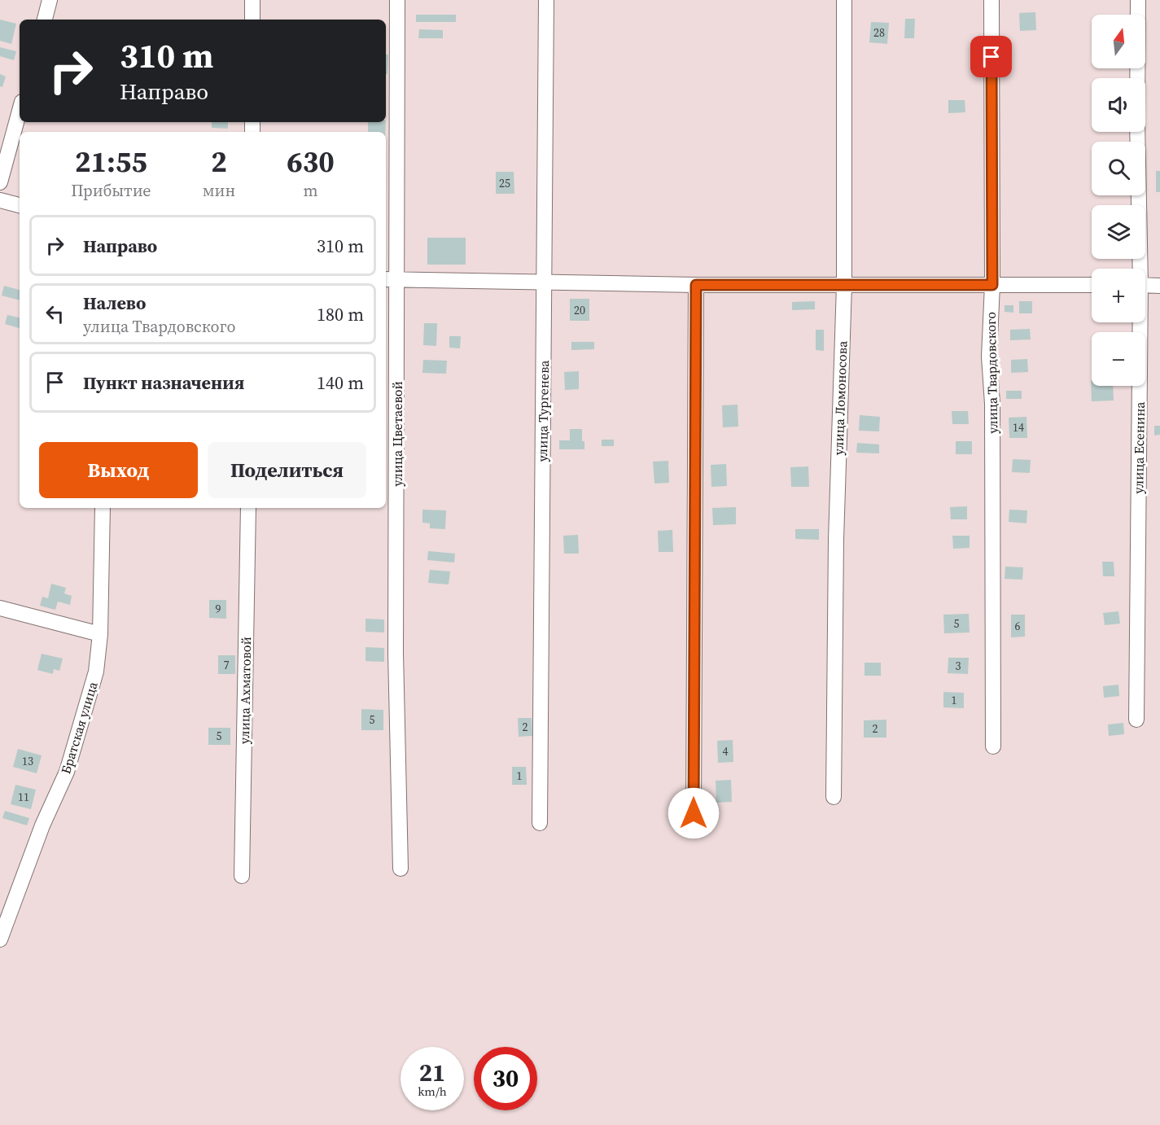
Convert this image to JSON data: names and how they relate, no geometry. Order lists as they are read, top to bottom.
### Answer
{
  "streets": {
    "street": [
      "улица Твардовского",
      "улица Ломоносова",
      "улица Тургенева",
      "улица Цветаевой",
      "улица Есенина",
      "улица Ахматовой",
      "Братская улица"
    ]
  },
  "house_numbers": [
    "28",
    "25",
    "20",
    "14",
    "9",
    "5",
    "6",
    "7",
    "3",
    "1",
    "5",
    "2",
    "2",
    "5",
    "4",
    "13",
    "1",
    "11"
  ],
  "north": "top",
  "page": {
    "map_buttons": ["+", "−"],
    "turn": ["310 m", "Направо"],
    "eta": [
      "21:55",
      "Прибытие",
      "2",
      "мин",
      "630",
      "m"
    ],
    "list": [
      {
        "name": "Направо",
        "value": "310 m"
      },
      {
        "name": "Налево",
        "note": "улица Твардовского",
        "value": "180 m"
      },
      {
        "name": "Пункт назначения",
        "value": "140 m"
      }
    ],
    "buttons": ["Выход", "Поделиться"],
    "speed": "21 km/h",
    "limit": "30"
  }
}
